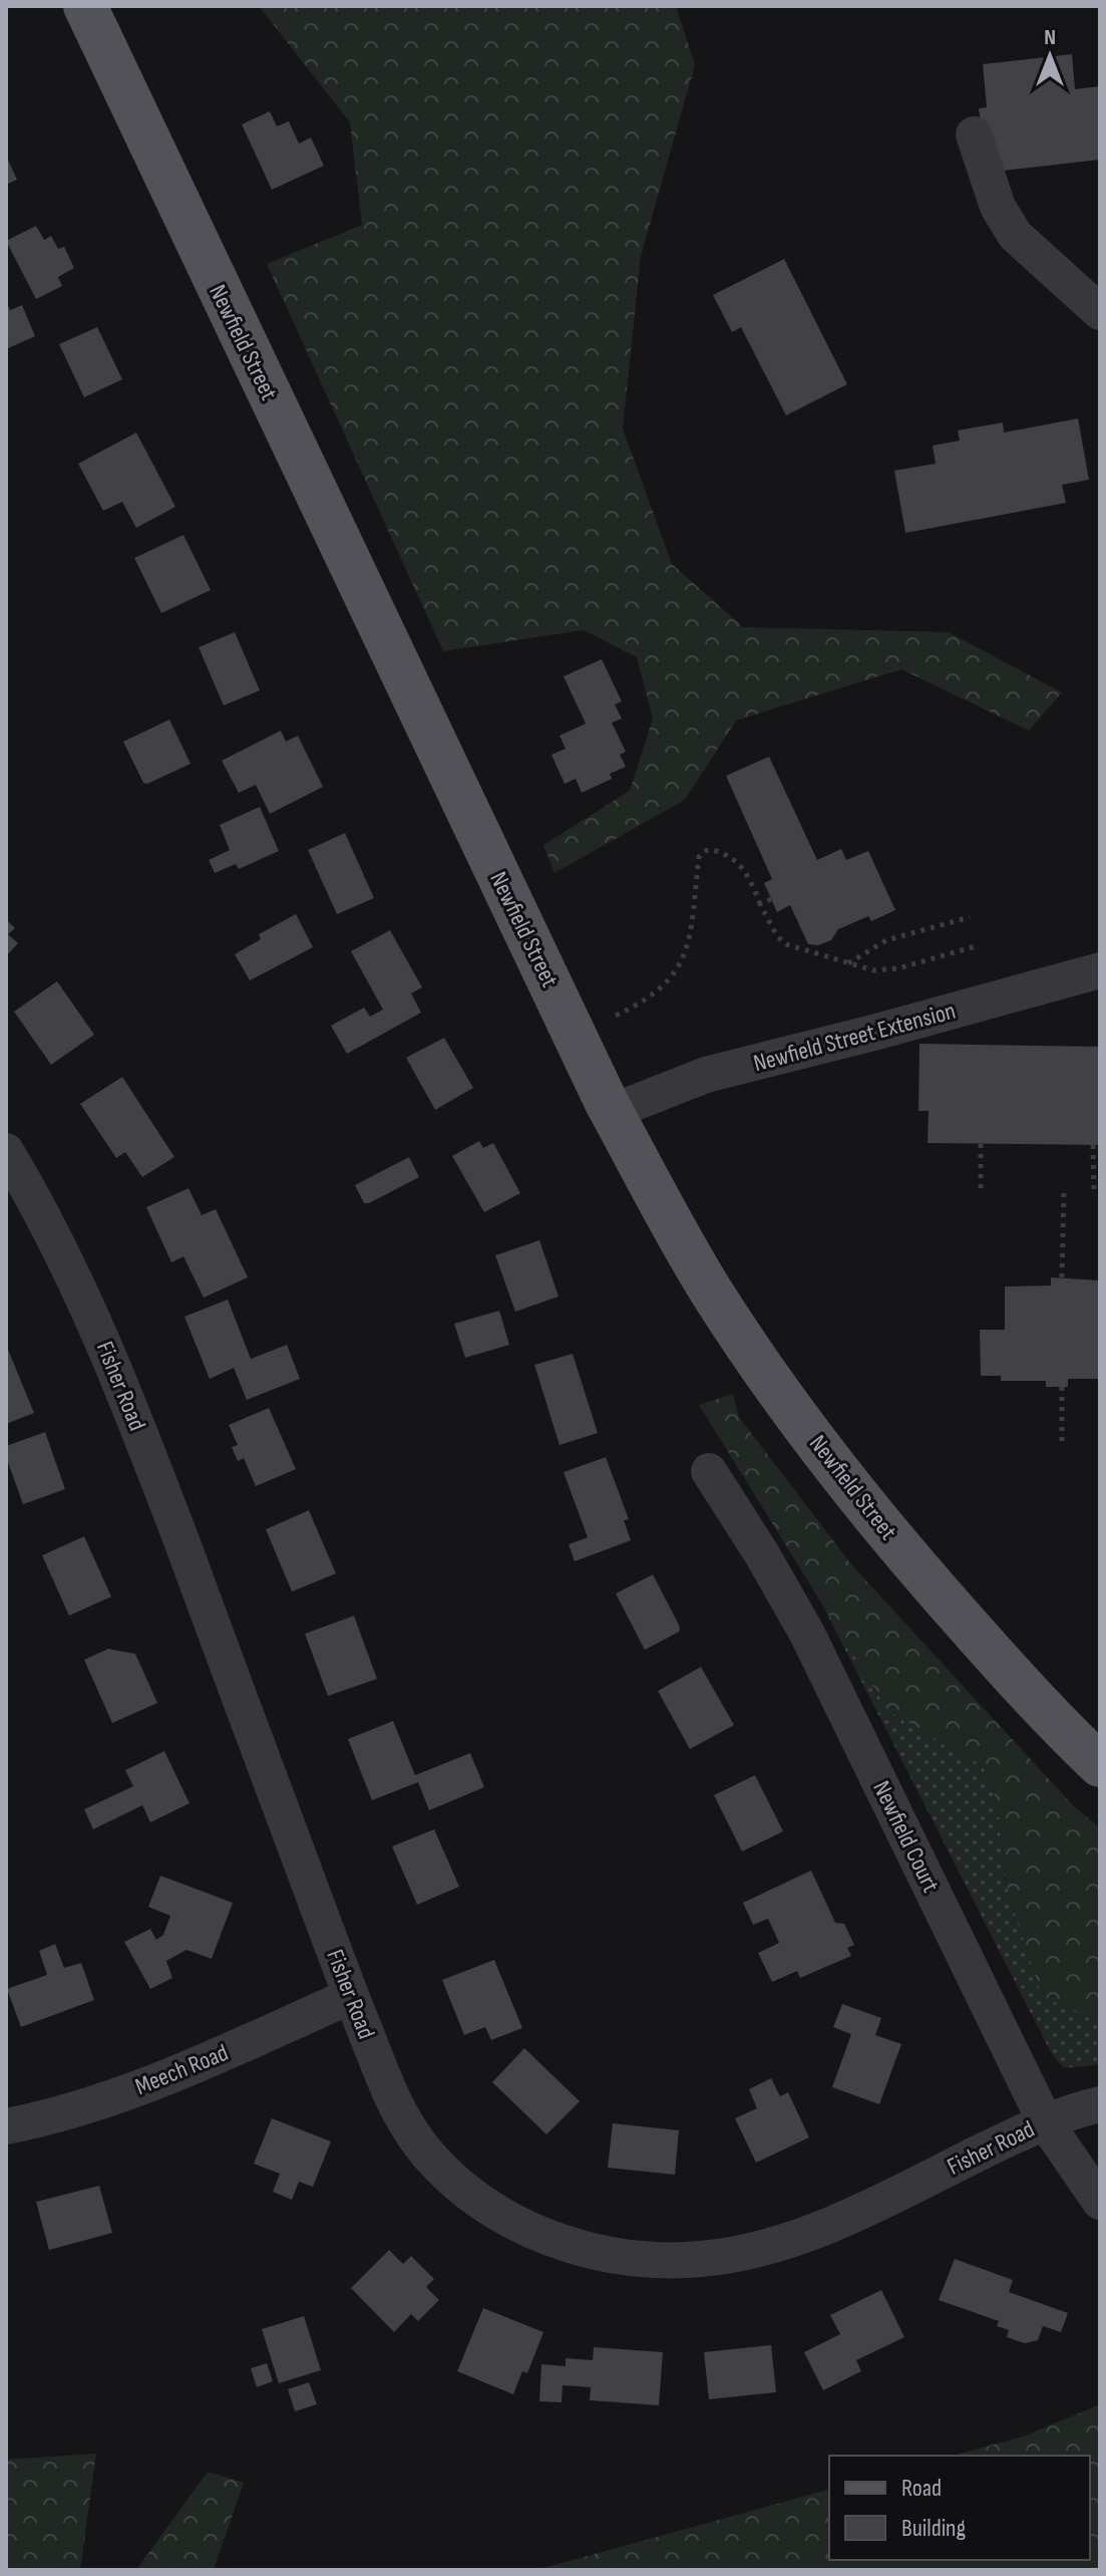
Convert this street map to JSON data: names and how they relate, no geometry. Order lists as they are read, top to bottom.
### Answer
{
  "streets": {
    "main road": ["Newfield Street"],
    "street": [
      "Newfield Street Extension",
      "Fisher Road",
      "Newfield Court",
      "Meech Road"
    ]
  },
  "crossings": [
    ["Newfield Street", "Newfield Street Extension"],
    ["Fisher Road", "Newfield Court"],
    ["Fisher Road", "Meech Road"]
  ],
  "legend": ["Road", "Building"],
  "north": "top"
}
